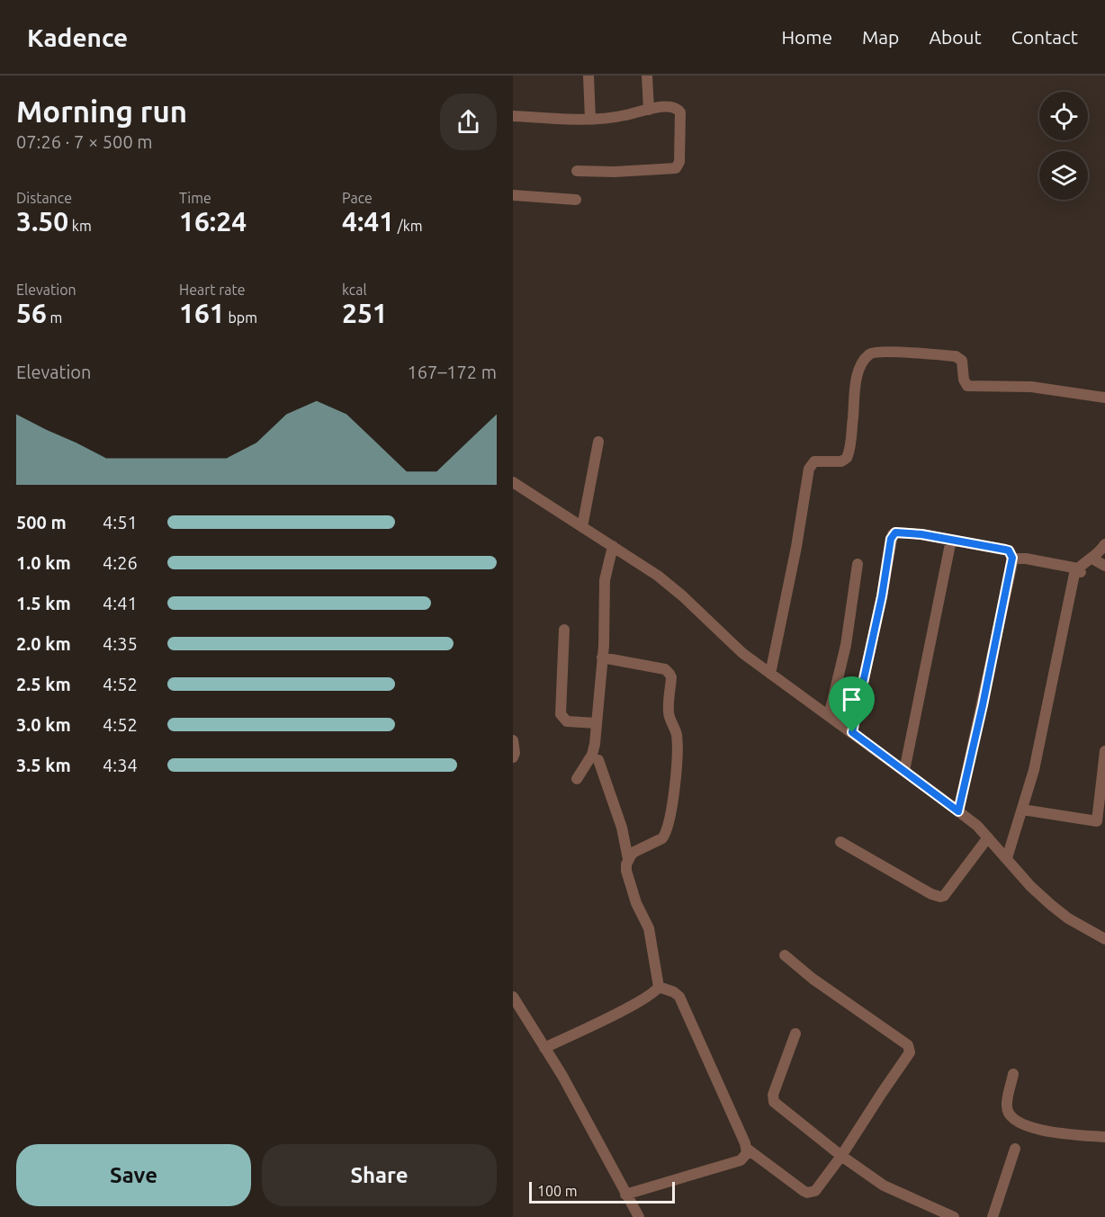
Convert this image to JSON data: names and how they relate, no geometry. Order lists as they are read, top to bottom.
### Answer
{
  "scale_bar": "100 m",
  "page": {
    "header": "Kadence",
    "nav": [
      "Home",
      "Map",
      "About",
      "Contact"
    ],
    "heading": ["Morning run", "07:26 · 7 × 500 m"],
    "stats": [
      ["Distance", "3.50 km"],
      ["Time", "16:24"],
      ["Pace", "4:41 /km"],
      ["Elevation", "56 m"],
      ["Heart rate", "161 bpm"],
      ["kcal", "251"]
    ],
    "chart": ["Elevation", "167–172 m"],
    "list": [
      {
        "name": "500 m",
        "note": "4:51"
      },
      {
        "name": "1.0 km",
        "note": "4:26"
      },
      {
        "name": "1.5 km",
        "note": "4:41"
      },
      {
        "name": "2.0 km",
        "note": "4:35"
      },
      {
        "name": "2.5 km",
        "note": "4:52"
      },
      {
        "name": "3.0 km",
        "note": "4:52"
      },
      {
        "name": "3.5 km",
        "note": "4:34"
      }
    ],
    "buttons": ["Save", "Share"],
    "scale": "100 m"
  }
}
